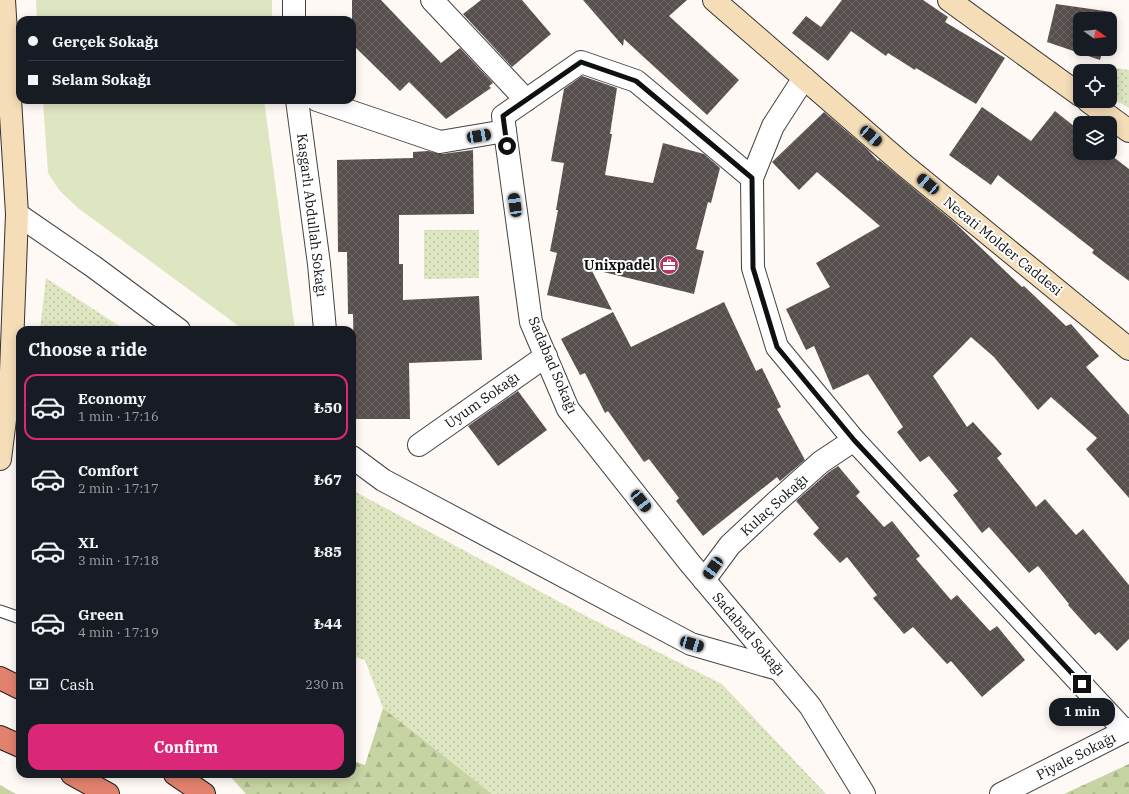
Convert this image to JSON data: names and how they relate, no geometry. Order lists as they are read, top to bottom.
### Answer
{
  "streets": {
    "main road": ["Necati Molder Caddesi"],
    "street": [
      "Kaşgarlı Abdullah Sokağı",
      "Sadabad Sokağı",
      "Uyum Sokağı",
      "Kulaç Sokağı",
      "Piyale Sokağı"
    ]
  },
  "crossings": [
    ["Sadabad Sokağı", "Uyum Sokağı"],
    ["Sadabad Sokağı", "Kulaç Sokağı"]
  ],
  "places": {
    "office": ["Unixpadel"]
  },
  "north": "right",
  "page": {
    "banner": ["Gerçek Sokağı", "Selam Sokağı"],
    "heading": "Choose a ride",
    "list": [
      {
        "name": "Economy",
        "note": "1 min · 17:16",
        "value": "₺50"
      },
      {
        "name": "Comfort",
        "note": "2 min · 17:17",
        "value": "₺67"
      },
      {
        "name": "XL",
        "note": "3 min · 17:18",
        "value": "₺85"
      },
      {
        "name": "Green",
        "note": "4 min · 17:19",
        "value": "₺44"
      }
    ],
    "pay": ["Cash", "230 m"],
    "bubble": "1 min",
    "buttons": "Confirm"
  }
}
